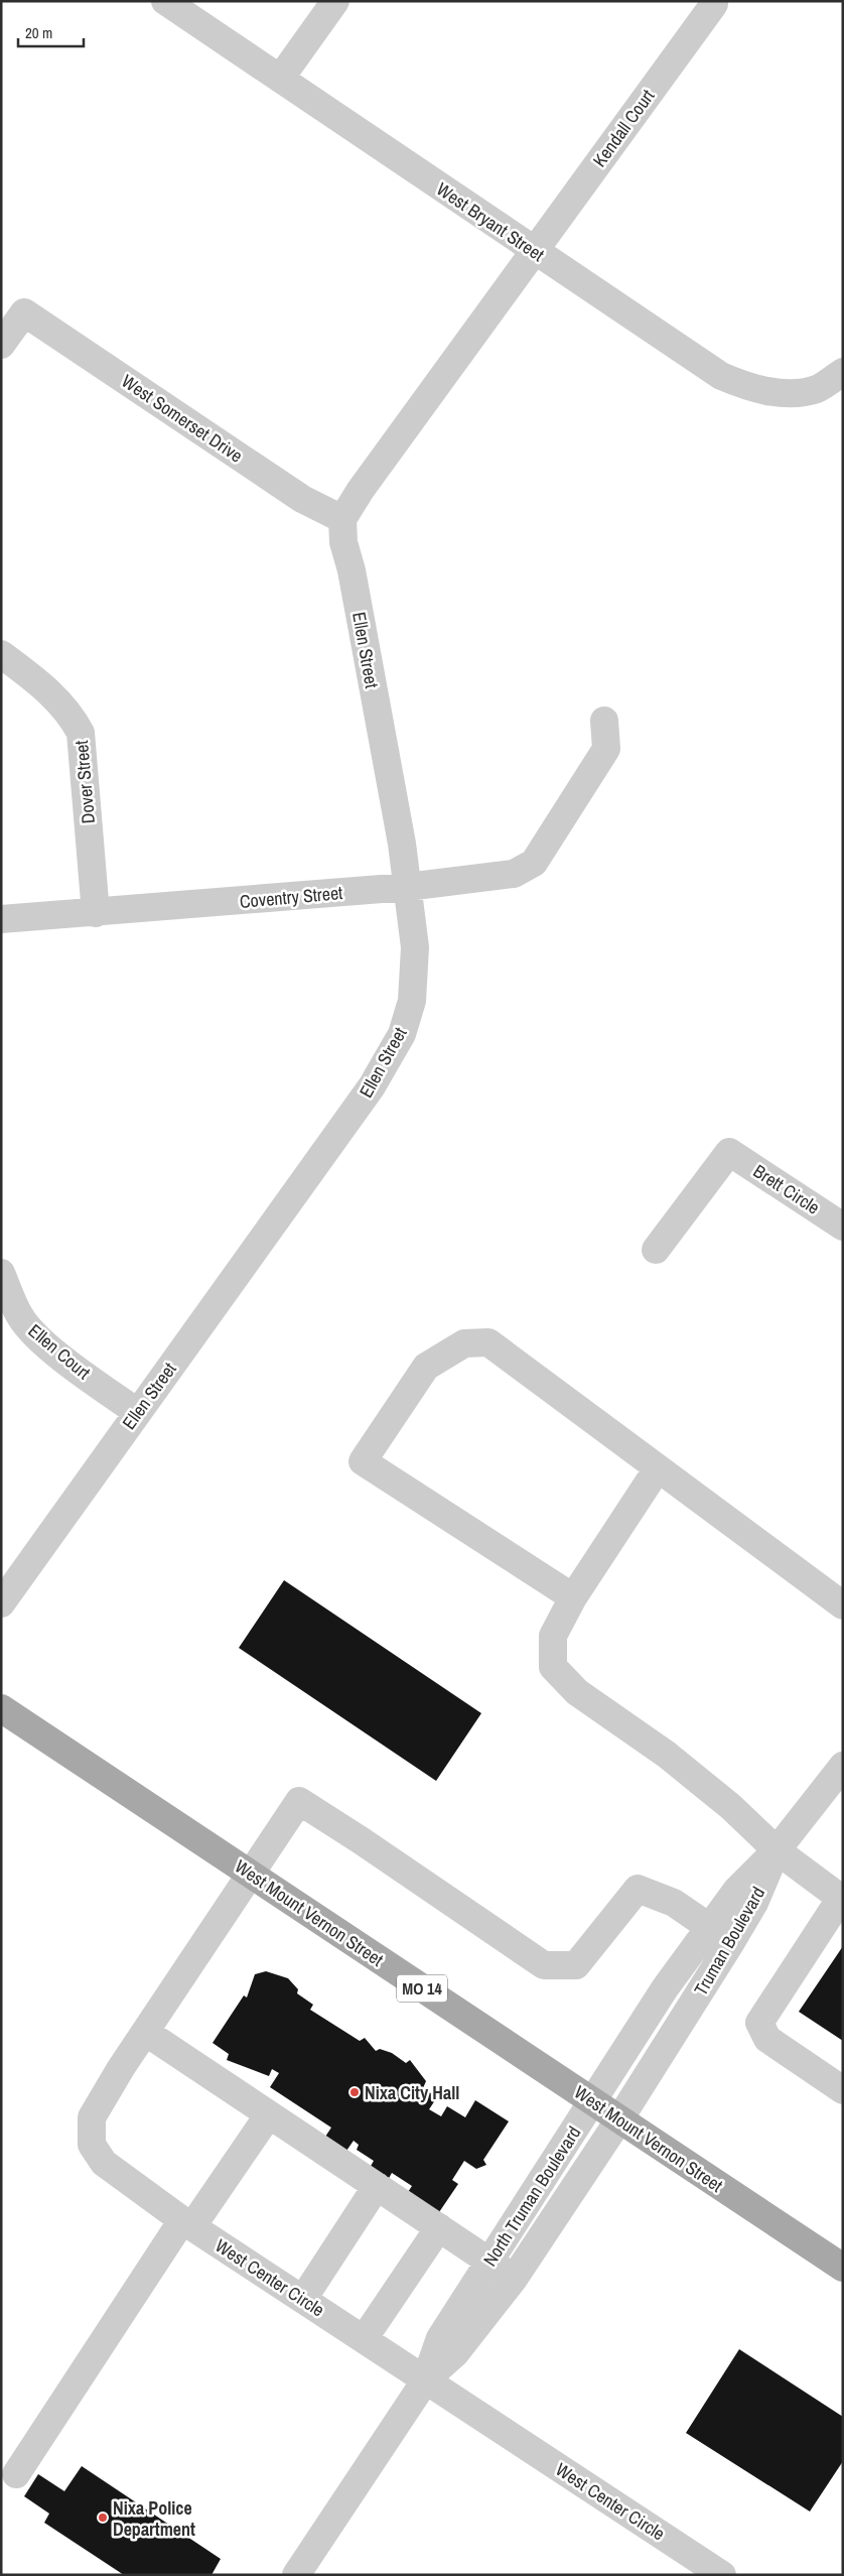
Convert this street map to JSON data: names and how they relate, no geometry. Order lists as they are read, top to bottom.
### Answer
{
  "streets": {
    "main road": ["West Mount Vernon Street", "MO 14"],
    "street": [
      "Kendall Court",
      "West Bryant Street",
      "West Somerset Drive",
      "Ellen Street",
      "Dover Street",
      "Coventry Street",
      "Brett Circle",
      "Ellen Court",
      "Truman Boulevard",
      "North Truman Boulevard",
      "West Center Circle"
    ]
  },
  "crossings": [
    ["Kendall Court", "West Bryant Street"],
    ["Kendall Court", "West Somerset Drive"],
    ["Kendall Court", "Ellen Street"],
    ["West Somerset Drive", "Ellen Street"],
    ["Ellen Street", "Coventry Street"],
    ["Ellen Street", "Ellen Court"],
    ["Dover Street", "Coventry Street"],
    ["West Mount Vernon Street", "Truman Boulevard"],
    ["West Mount Vernon Street", "North Truman Boulevard"],
    ["West Mount Vernon Street", "West Center Circle"],
    ["Truman Boulevard", "North Truman Boulevard"],
    ["Truman Boulevard", "West Center Circle"],
    ["North Truman Boulevard", "West Center Circle"]
  ],
  "places": ["Nixa City Hall", "Nixa Police Department"],
  "scale_bar": "20 m"
}
